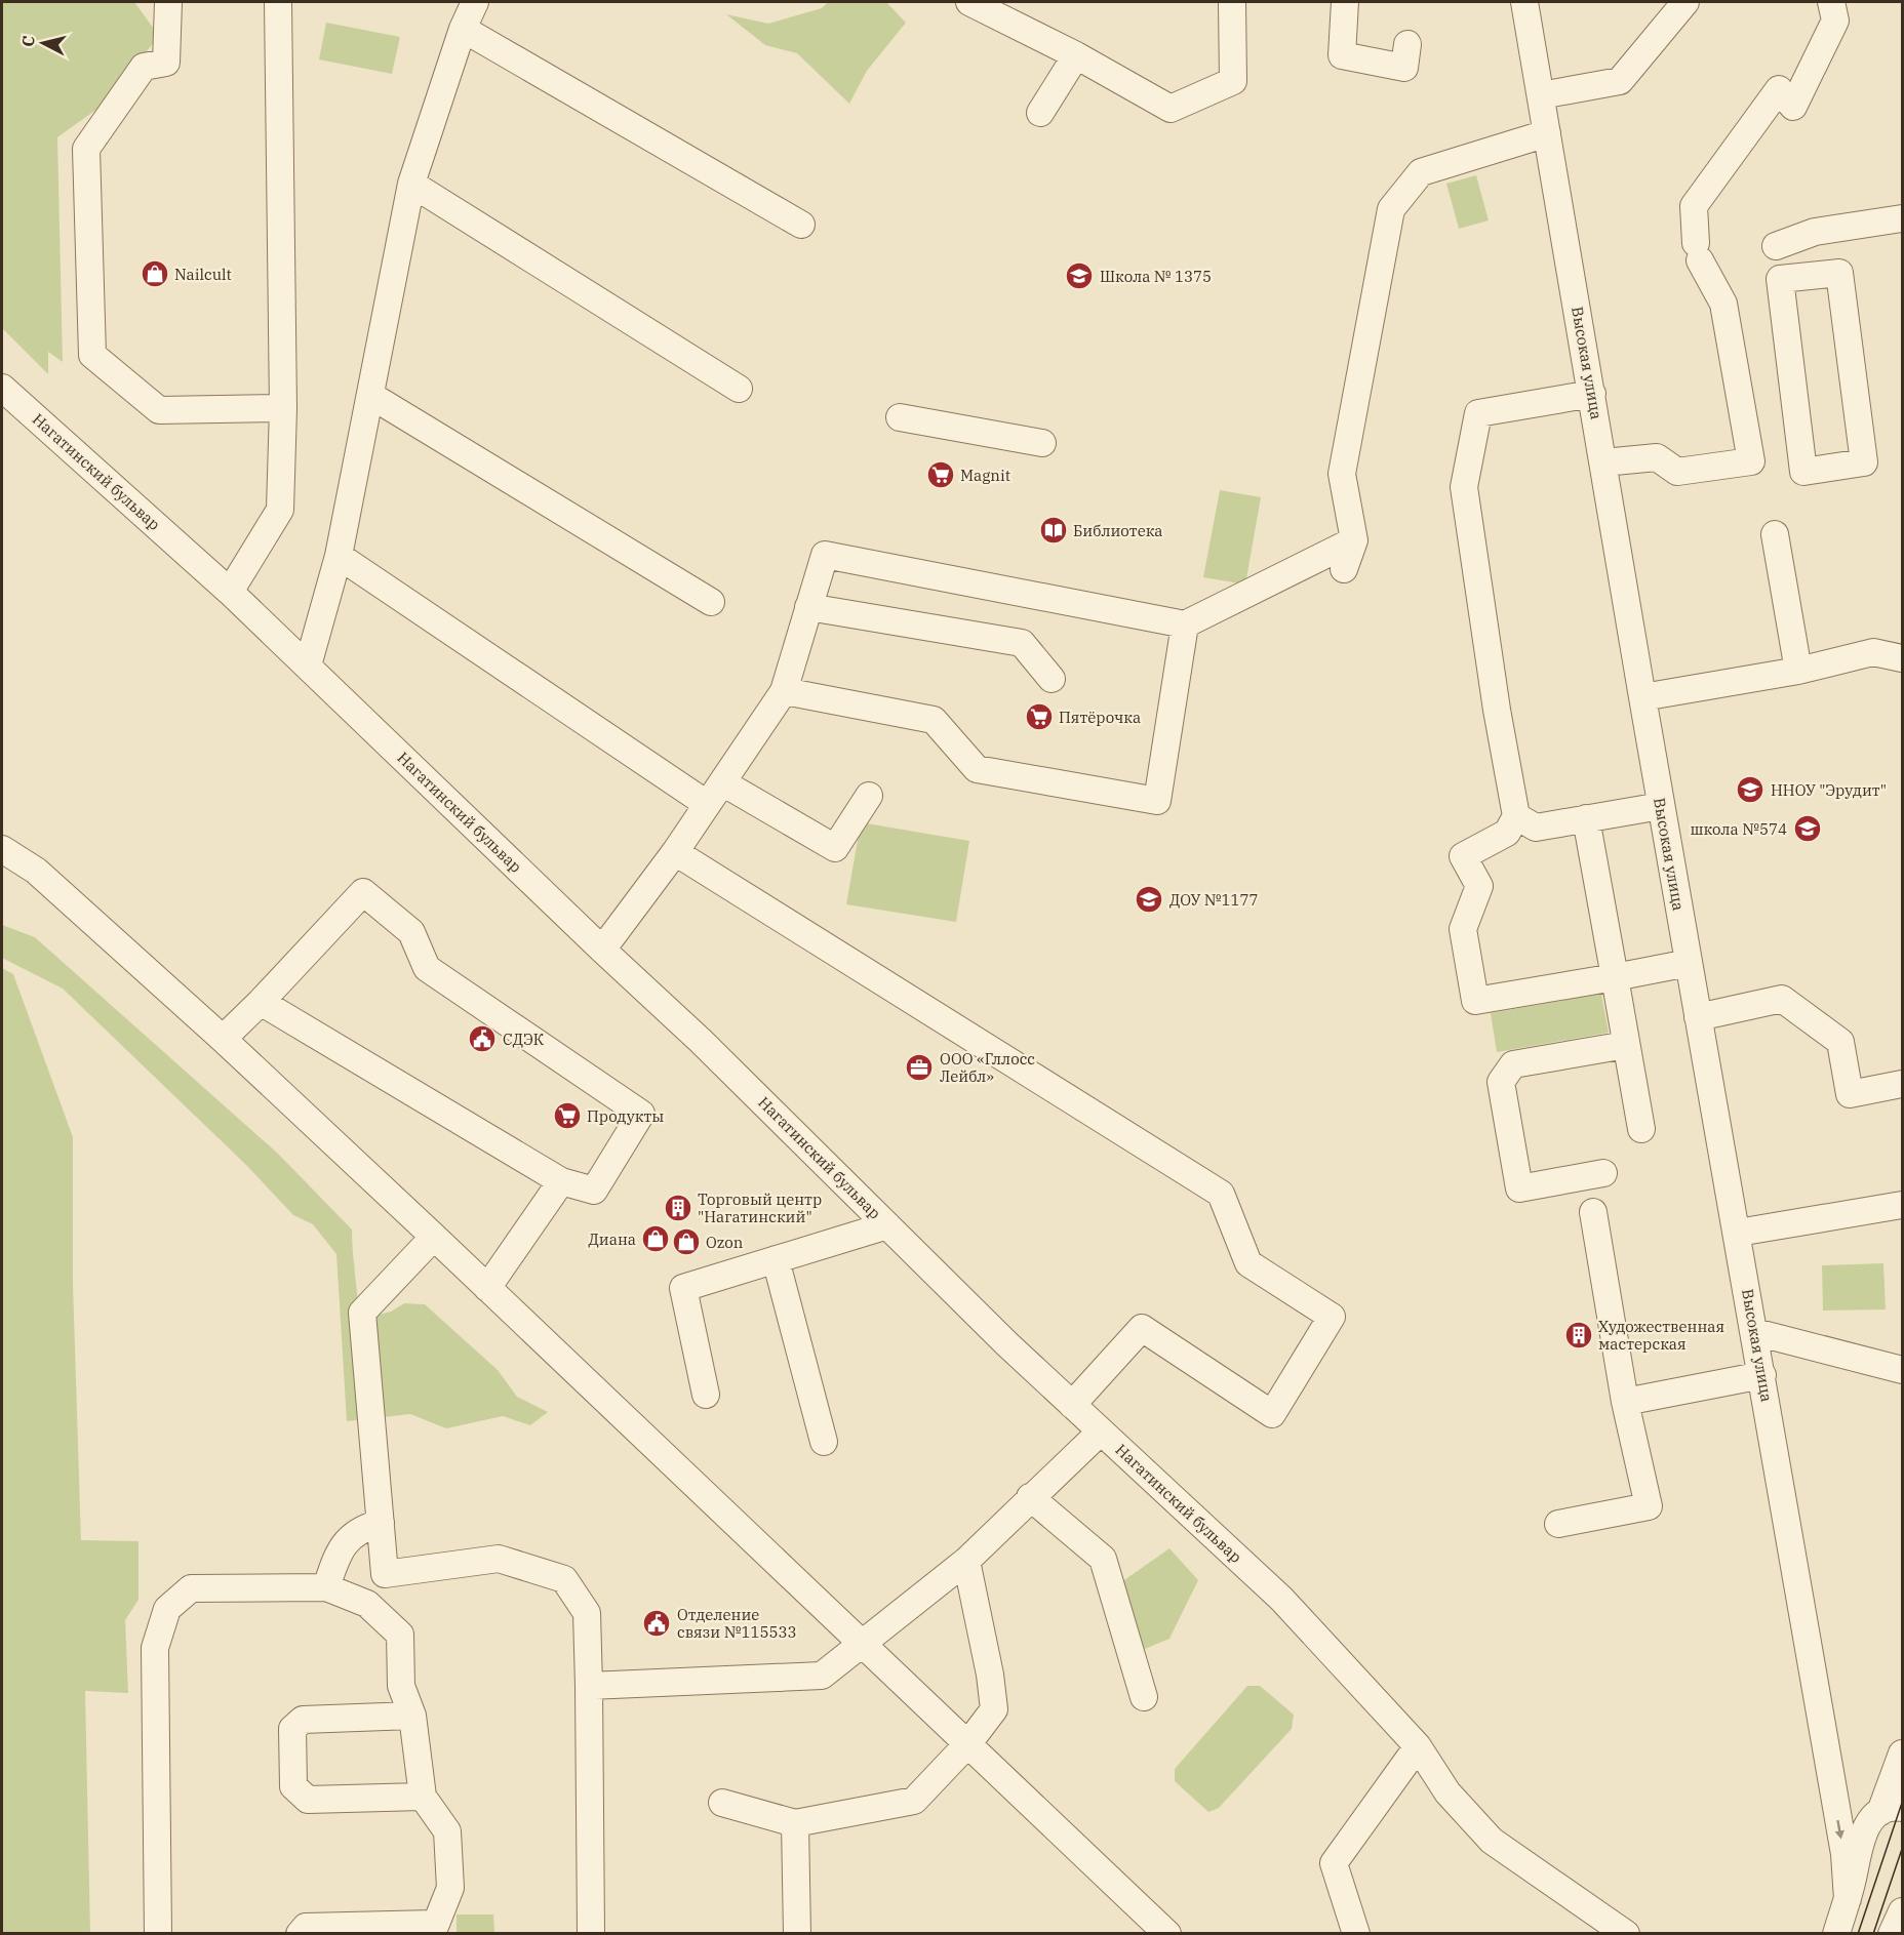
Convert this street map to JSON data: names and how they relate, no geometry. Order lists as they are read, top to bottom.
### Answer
{
  "streets": {
    "street": ["Высокая улица", "Нагатинский бульвар"]
  },
  "places": {
    "shop": ["Nailcult", "Диана", "Ozon"],
    "school or university": [
      "Школа № 1375",
      "ННОУ \"Эрудит\"",
      "школа №574",
      "ДОУ №1177"
    ],
    "supermarket": ["Magnit", "Пятёрочка", "Продукты"],
    "library": ["Библиотека"],
    "public building": ["СДЭК", "Отделение связи №115533"],
    "office": ["ООО «Гллосс Лейбл»"],
    "building": ["Торговый центр \"Нагатинский\"", "Художественная мастерская"]
  },
  "north": "left"
}
